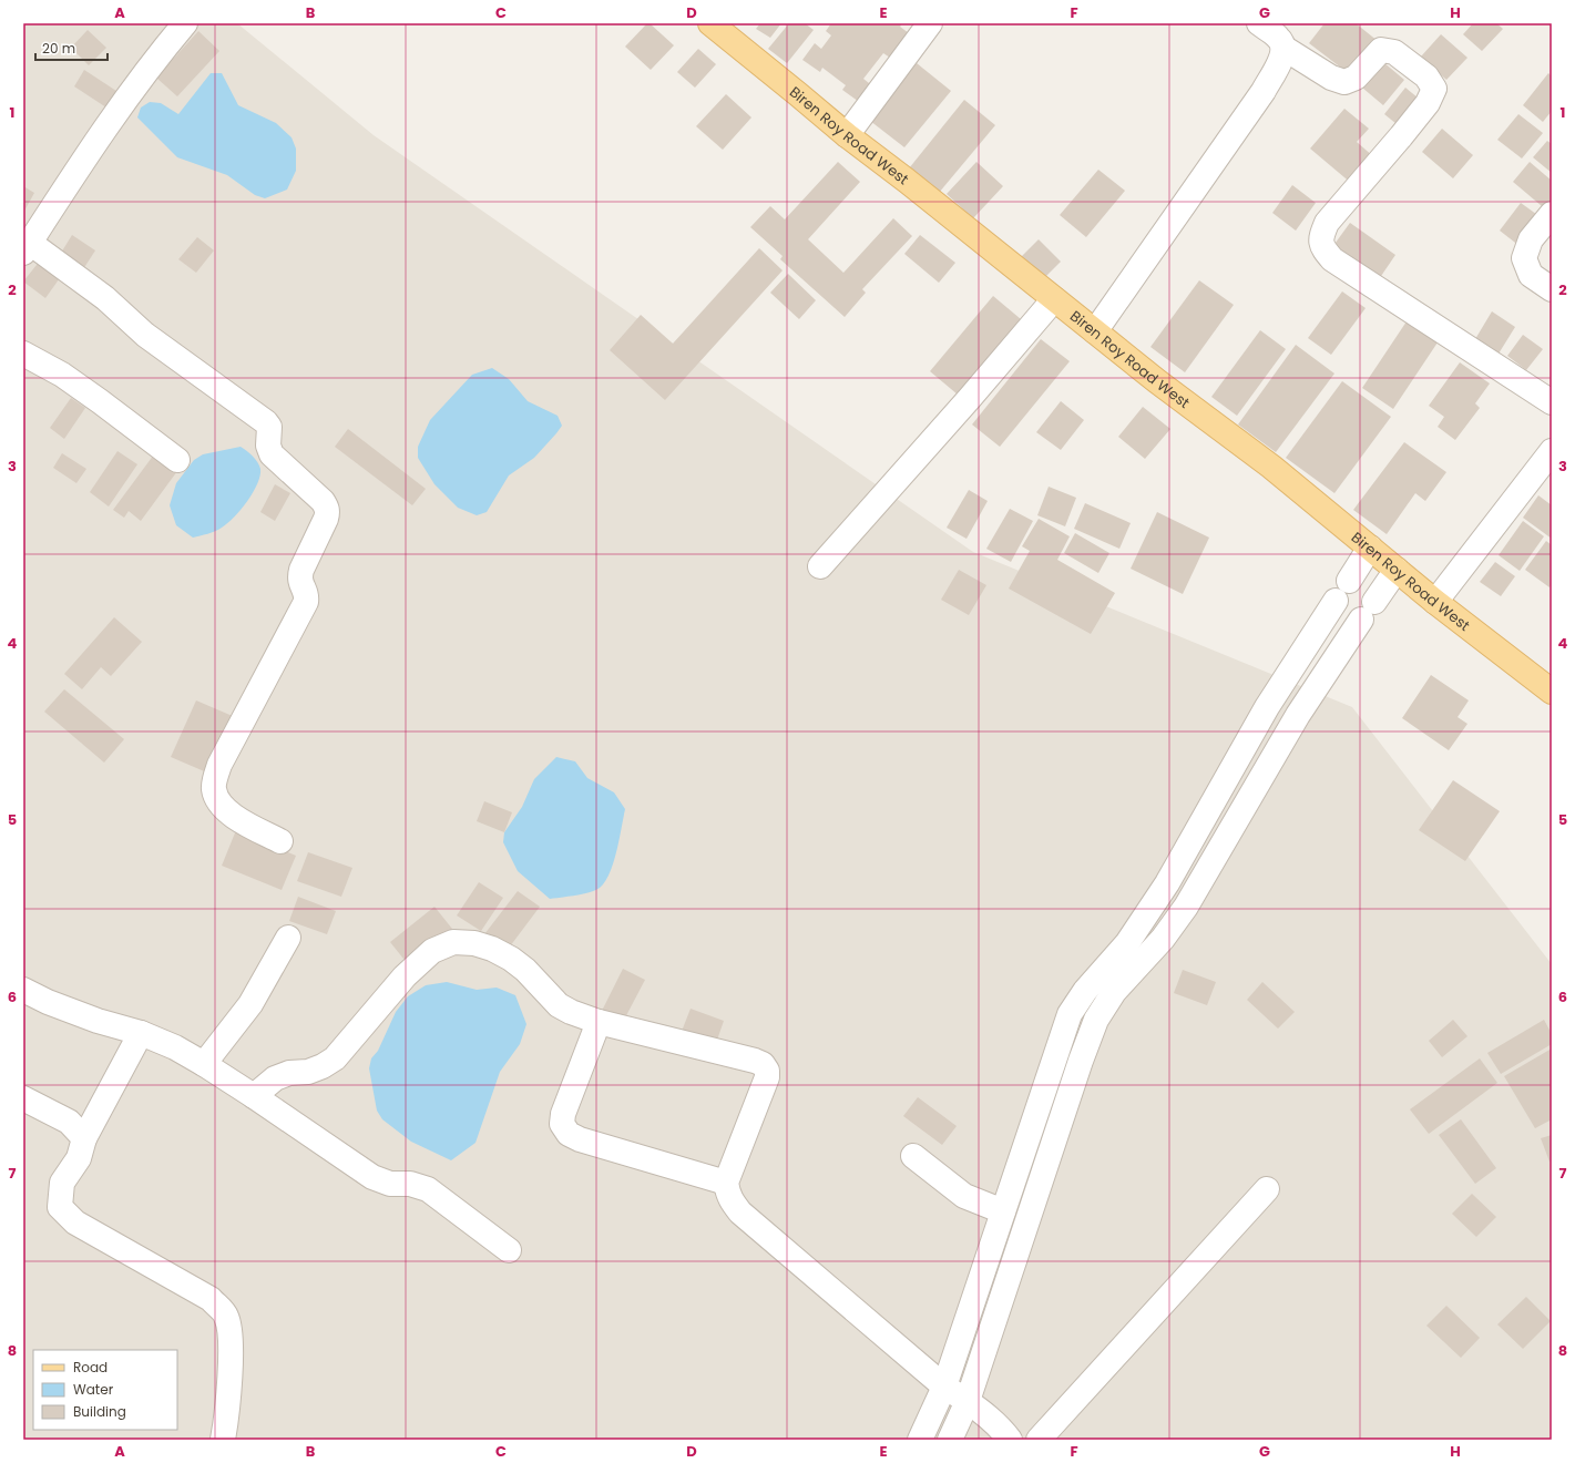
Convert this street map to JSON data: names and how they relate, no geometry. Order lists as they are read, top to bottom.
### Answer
{
  "streets": {
    "main road": ["Biren Roy Road West"]
  },
  "legend": ["Road", "Water", "Building"],
  "scale_bar": "20 m",
  "grid": {
    "columns": [
      "A",
      "B",
      "C",
      "D",
      "E",
      "F",
      "G",
      "H"
    ],
    "rows": [
      "1",
      "2",
      "3",
      "4",
      "5",
      "6",
      "7",
      "8"
    ]
  }
}
